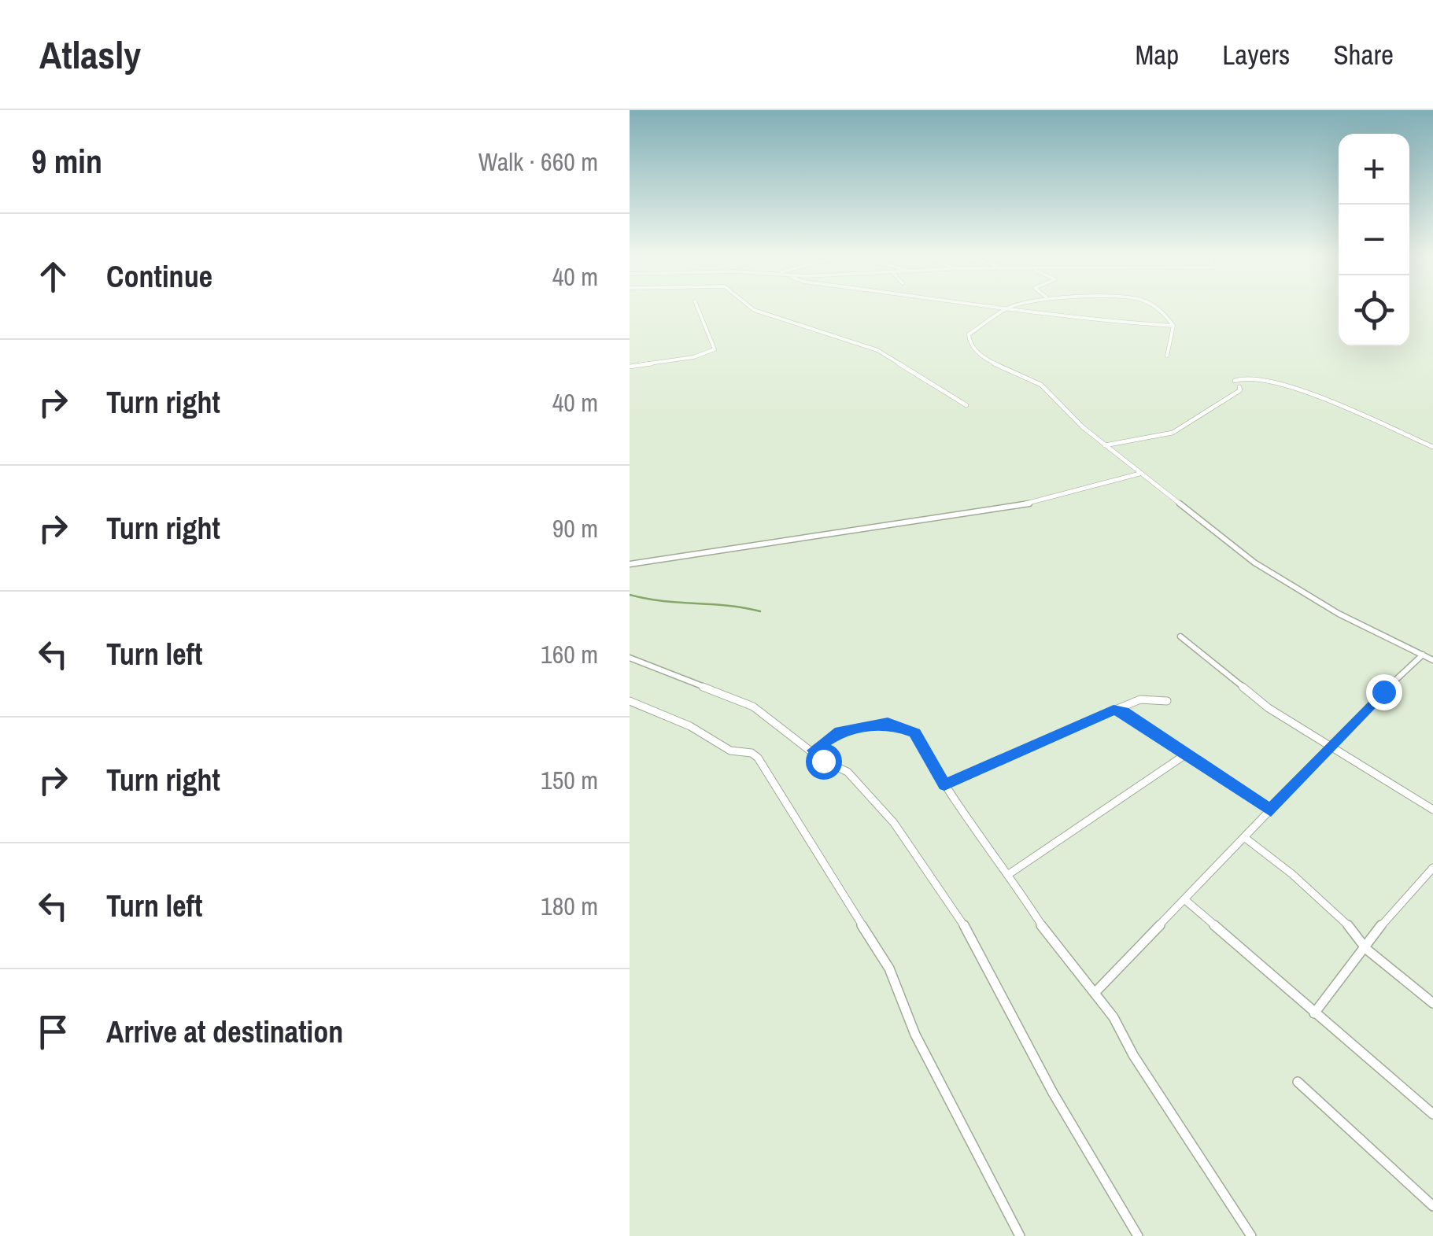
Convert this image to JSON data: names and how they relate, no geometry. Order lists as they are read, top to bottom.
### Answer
{
  "page": {
    "header": "Atlasly",
    "nav": ["Map", "Layers", "Share"],
    "heading": ["9 min", "Walk · 660 m"],
    "map_buttons": ["+", "−"],
    "list": [
      ["Continue", "40 m"],
      ["Turn right", "40 m"],
      ["Turn right", "90 m"],
      ["Turn left", "160 m"],
      ["Turn right", "150 m"],
      ["Turn left", "180 m"],
      "Arrive at destination"
    ]
  }
}
